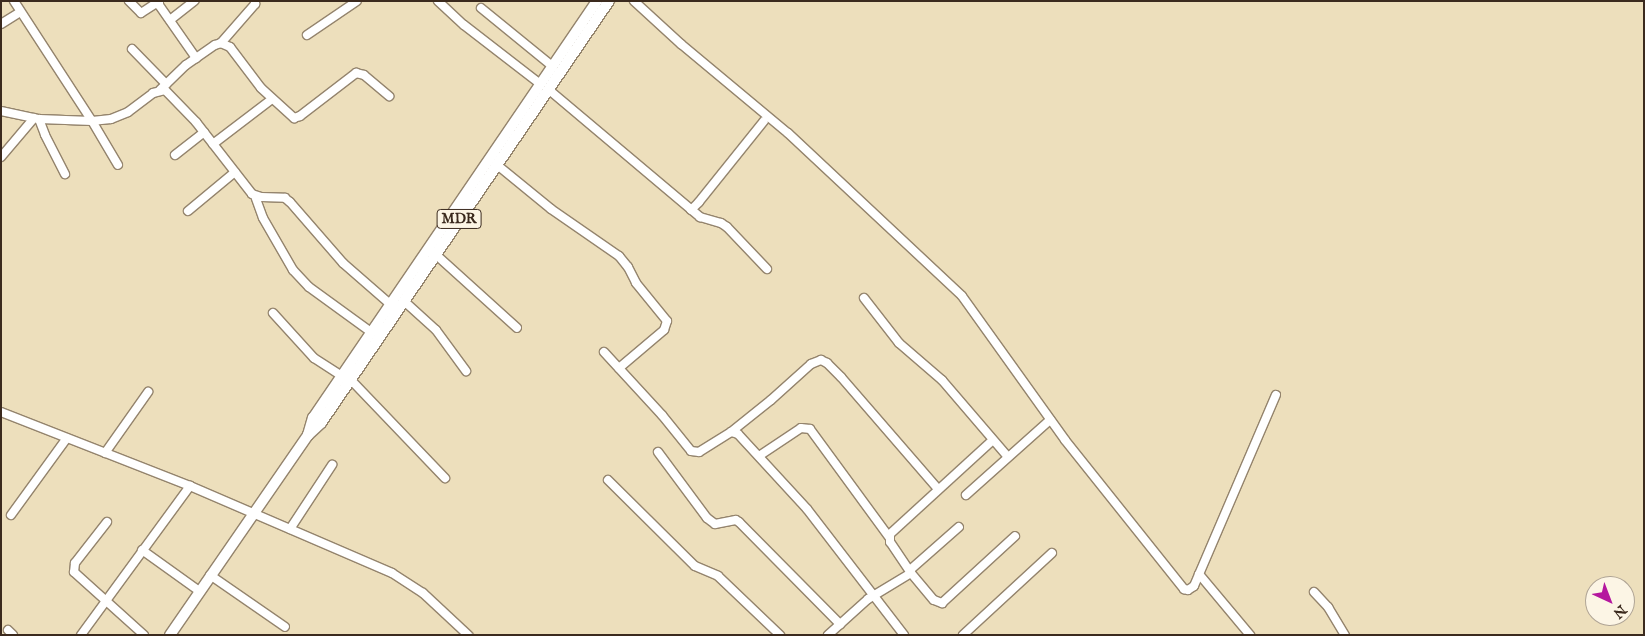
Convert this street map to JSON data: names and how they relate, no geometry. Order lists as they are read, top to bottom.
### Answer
{
  "streets": {
    "main road": ["MDR"]
  },
  "north": "bottom right"
}
